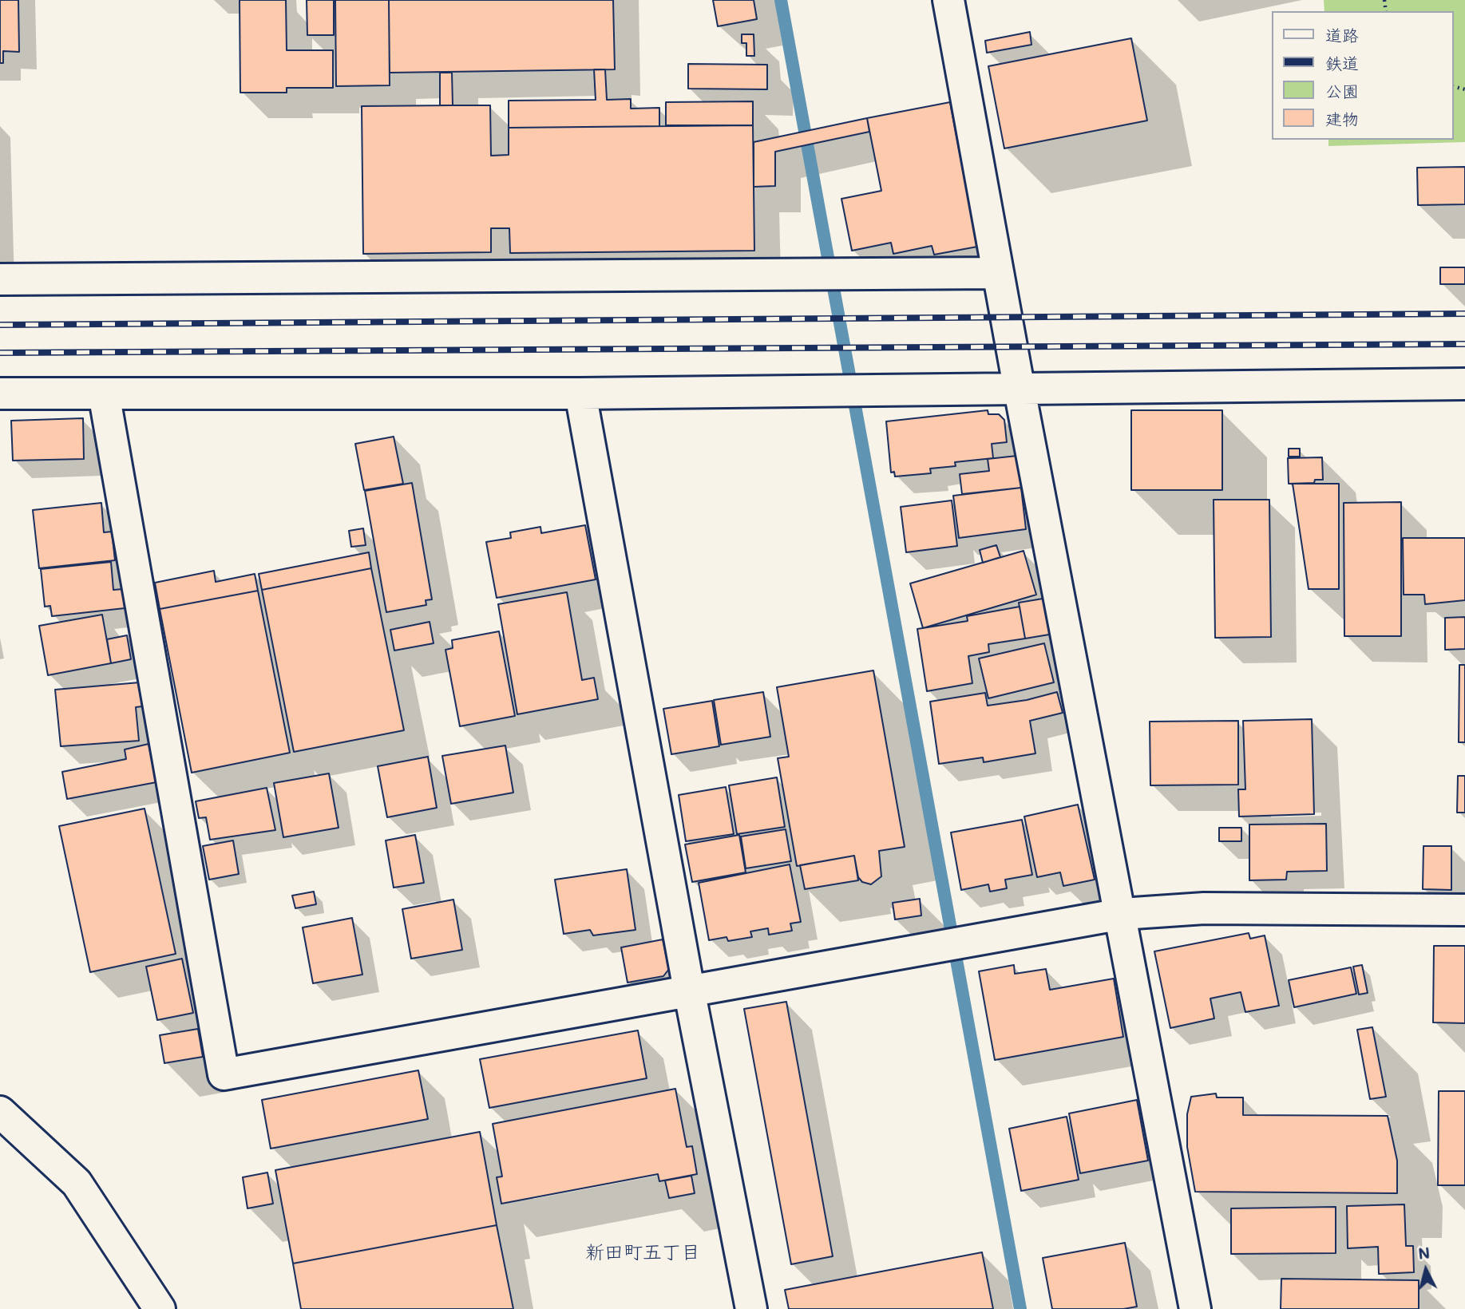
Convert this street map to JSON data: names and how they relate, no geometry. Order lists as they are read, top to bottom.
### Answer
{
  "districts": ["新田町五丁目"],
  "legend": [
    "道路",
    "鉄道",
    "公園",
    "建物"
  ],
  "north": "top"
}
